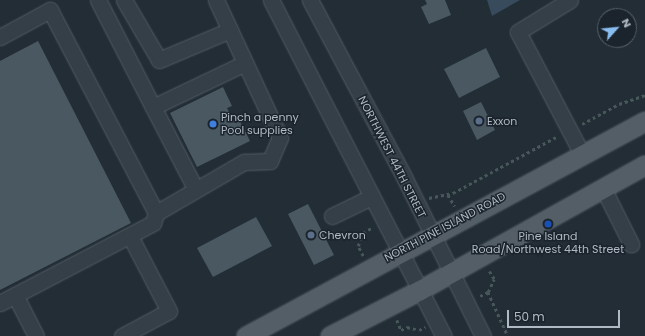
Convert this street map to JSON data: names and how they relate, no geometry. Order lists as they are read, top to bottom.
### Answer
{
  "streets": {
    "main road": ["NORTH PINE ISLAND ROAD"],
    "street": ["NORTHWEST 44TH STREET"]
  },
  "crossings": [
    ["NORTHWEST 44TH STREET", "NORTH PINE ISLAND ROAD"]
  ],
  "places": [
    "Exxon",
    "Pinch a penny Pool supplies",
    "Pine Island Road/Northwest 44th Street",
    "Chevron"
  ],
  "scale_bar": "50 m",
  "north": "top right"
}
